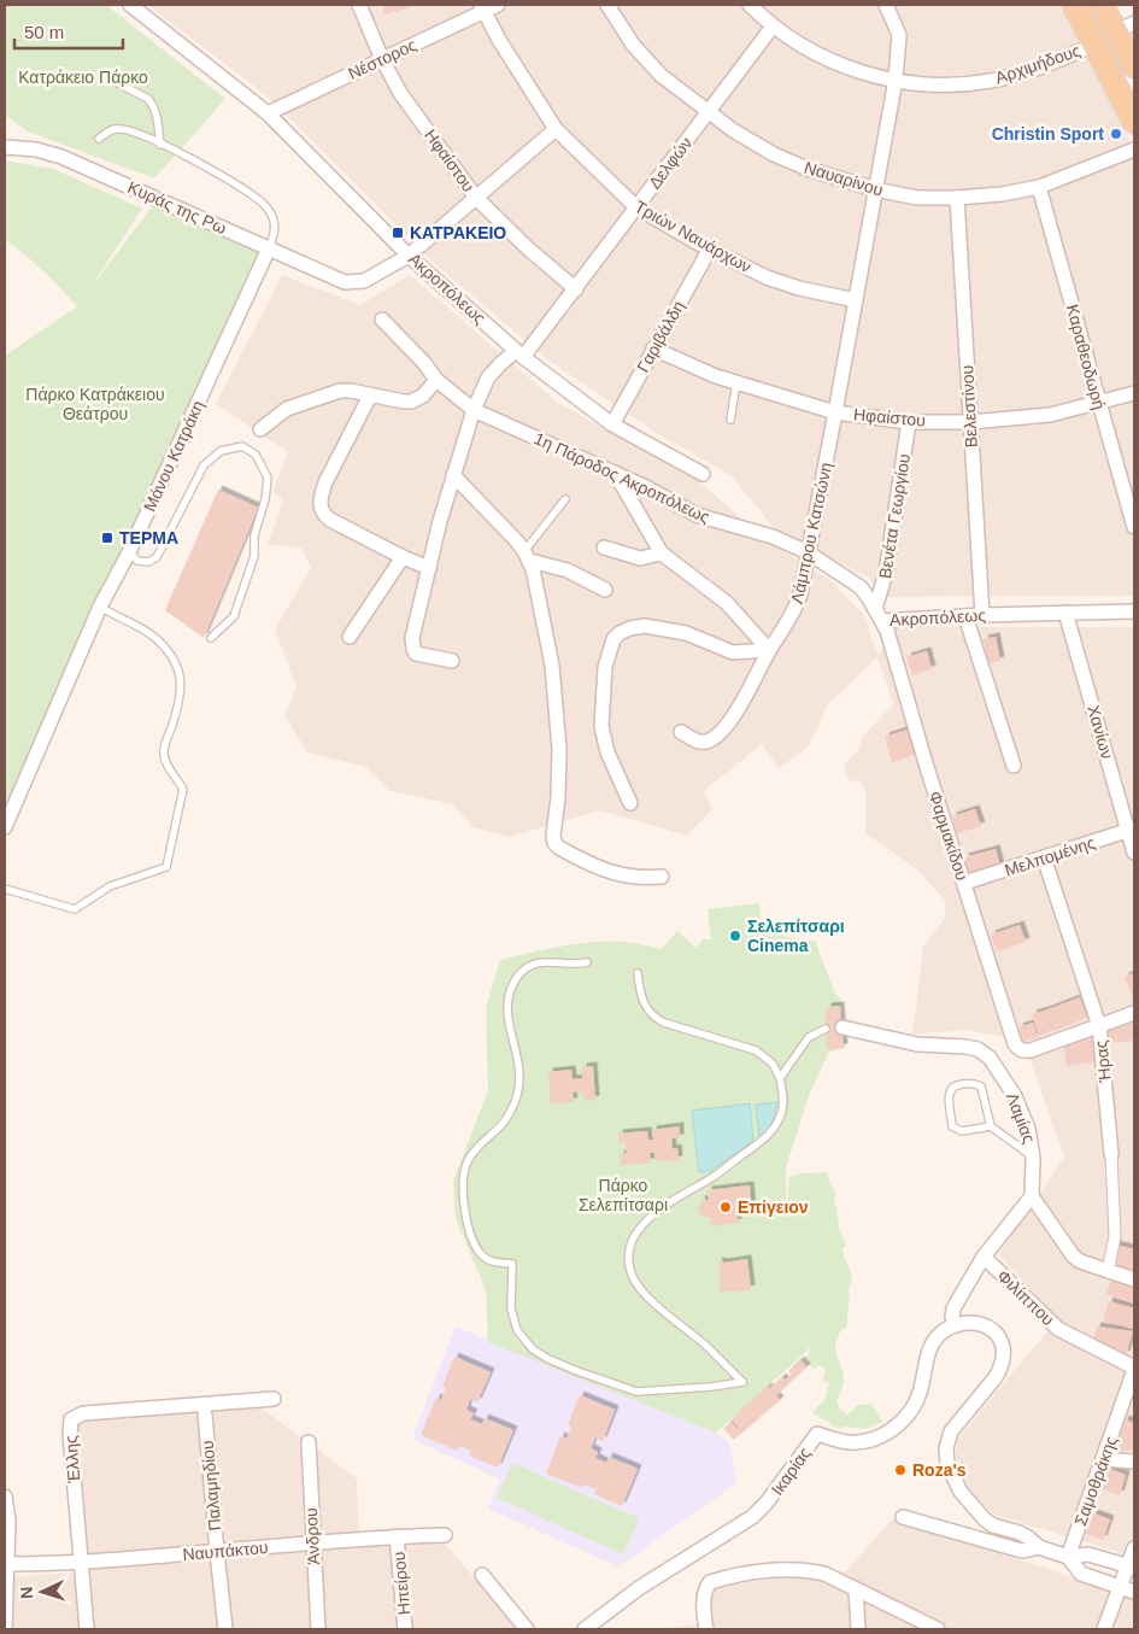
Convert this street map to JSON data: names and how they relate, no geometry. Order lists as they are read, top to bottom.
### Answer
{
  "streets": {
    "street": [
      "Νέστορος",
      "Αρχιμήδους",
      "Ηφαίστου",
      "Δελφών",
      "Ναυαρίνου",
      "Κυράς της Ρω",
      "Τριών Ναυάρχων",
      "Ακροπόλεως",
      "Γαριβάλδη",
      "Καραθεοδωρή",
      "Βελεστίνου",
      "Μάνου Κατράκη",
      "1η Πάροδος Ακροπόλεως",
      "Βενέτα Γεωργίου",
      "Λάμπρου Κατσώνη",
      "Χανίων",
      "Φαρμακίδου",
      "Μελπομένης",
      "Ήρας",
      "Λαμίας",
      "Φιλίππου",
      "Έλλης",
      "Ικαρίας",
      "Σαμοθράκης",
      "Παλαμηδίου",
      "Άνδρου",
      "Ναυπάκτου",
      "Ηπείρου"
    ]
  },
  "crossings": [
    ["Νέστορος", "Ηφαίστου"],
    ["Νέστορος", "Τριών Ναυάρχων"],
    ["Νέστορος", "Ακροπόλεως"],
    ["Αρχιμήδους", "Δελφών"],
    ["Αρχιμήδους", "Λάμπρου Κατσώνη"],
    ["Ηφαίστου", "Δελφών"],
    ["Ηφαίστου", "Γαριβάλδη"],
    ["Ηφαίστου", "Καραθεοδωρή"],
    ["Ηφαίστου", "Βελεστίνου"],
    ["Ηφαίστου", "Βενέτα Γεωργίου"],
    ["Ηφαίστου", "Λάμπρου Κατσώνη"],
    ["Δελφών", "Ναυαρίνου"],
    ["Δελφών", "Τριών Ναυάρχων"],
    ["Δελφών", "Ακροπόλεως"],
    ["Δελφών", "1η Πάροδος Ακροπόλεως"],
    ["Ναυαρίνου", "Καραθεοδωρή"],
    ["Ναυαρίνου", "Βελεστίνου"],
    ["Ναυαρίνου", "Λάμπρου Κατσώνη"],
    ["Κυράς της Ρω", "Ακροπόλεως"],
    ["Κυράς της Ρω", "Μάνου Κατράκη"],
    ["Τριών Ναυάρχων", "Γαριβάλδη"],
    ["Τριών Ναυάρχων", "Λάμπρου Κατσώνη"],
    ["Ακροπόλεως", "Γαριβάλδη"],
    ["Ακροπόλεως", "Βελεστίνου"],
    ["Ακροπόλεως", "1η Πάροδος Ακροπόλεως"],
    ["Ακροπόλεως", "Βενέτα Γεωργίου"],
    ["Ακροπόλεως", "Λάμπρου Κατσώνη"],
    ["Ακροπόλεως", "Χανίων"],
    ["Ακροπόλεως", "Φαρμακίδου"],
    ["Βενέτα Γεωργίου", "Φαρμακίδου"],
    ["Χανίων", "Μελπομένης"],
    ["Φαρμακίδου", "Μελπομένης"],
    ["Φαρμακίδου", "Ήρας"],
    ["Μελπομένης", "Ήρας"],
    ["Φιλίππου", "Σαμοθράκης"],
    ["Έλλης", "Ναυπάκτου"],
    ["Παλαμηδίου", "Ναυπάκτου"],
    ["Άνδρου", "Ναυπάκτου"],
    ["Ναυπάκτου", "Ηπείρου"]
  ],
  "parks": ["Κατράκειο Πάρκο", "Πάρκο Κατράκειου Θεάτρου", "Πάρκο Σελεπίτσαρι"],
  "places": {
    "other": [
      "Christin Sport",
      "Σελεπίτσαρι Cinema",
      "Επίγειον",
      "Roza's"
    ],
    "transit": ["ΚΑΤΡΑΚΕΙΟ", "ΤΕΡΜΑ"]
  },
  "scale_bar": "50 m",
  "north": "left"
}
